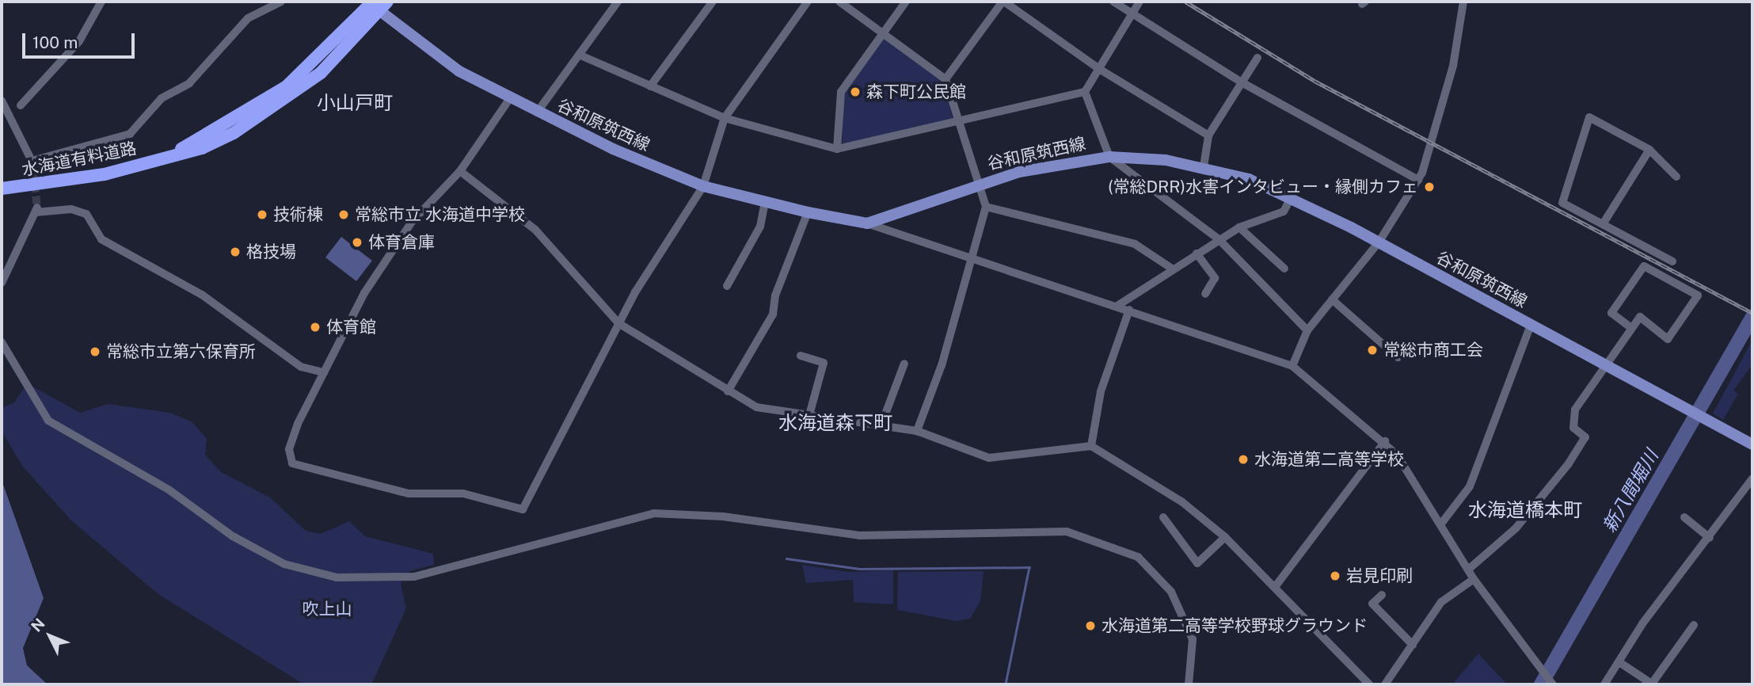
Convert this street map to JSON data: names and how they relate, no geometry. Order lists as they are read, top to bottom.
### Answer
{
  "streets": {
    "highway": ["水海道有料道路"],
    "main road": ["谷和原筑西線"]
  },
  "crossings": [
    ["谷和原筑西線", "水海道有料道路"]
  ],
  "districts": ["小山戸町", "水海道森下町", "水海道橋本町"],
  "water": ["新八間堀川"],
  "parks": ["吹上山"],
  "places": [
    "森下町公民館",
    "(常総DRR)水害インタビュー・縁側カフェ",
    "技術棟",
    "常総市立 水海道中学校",
    "体育倉庫",
    "格技場",
    "体育館",
    "常総市商工会",
    "常総市立第六保育所",
    "水海道第二高等学校",
    "岩見印刷",
    "水海道第二高等学校野球グラウンド"
  ],
  "scale_bar": "100 m",
  "north": "top left"
}
